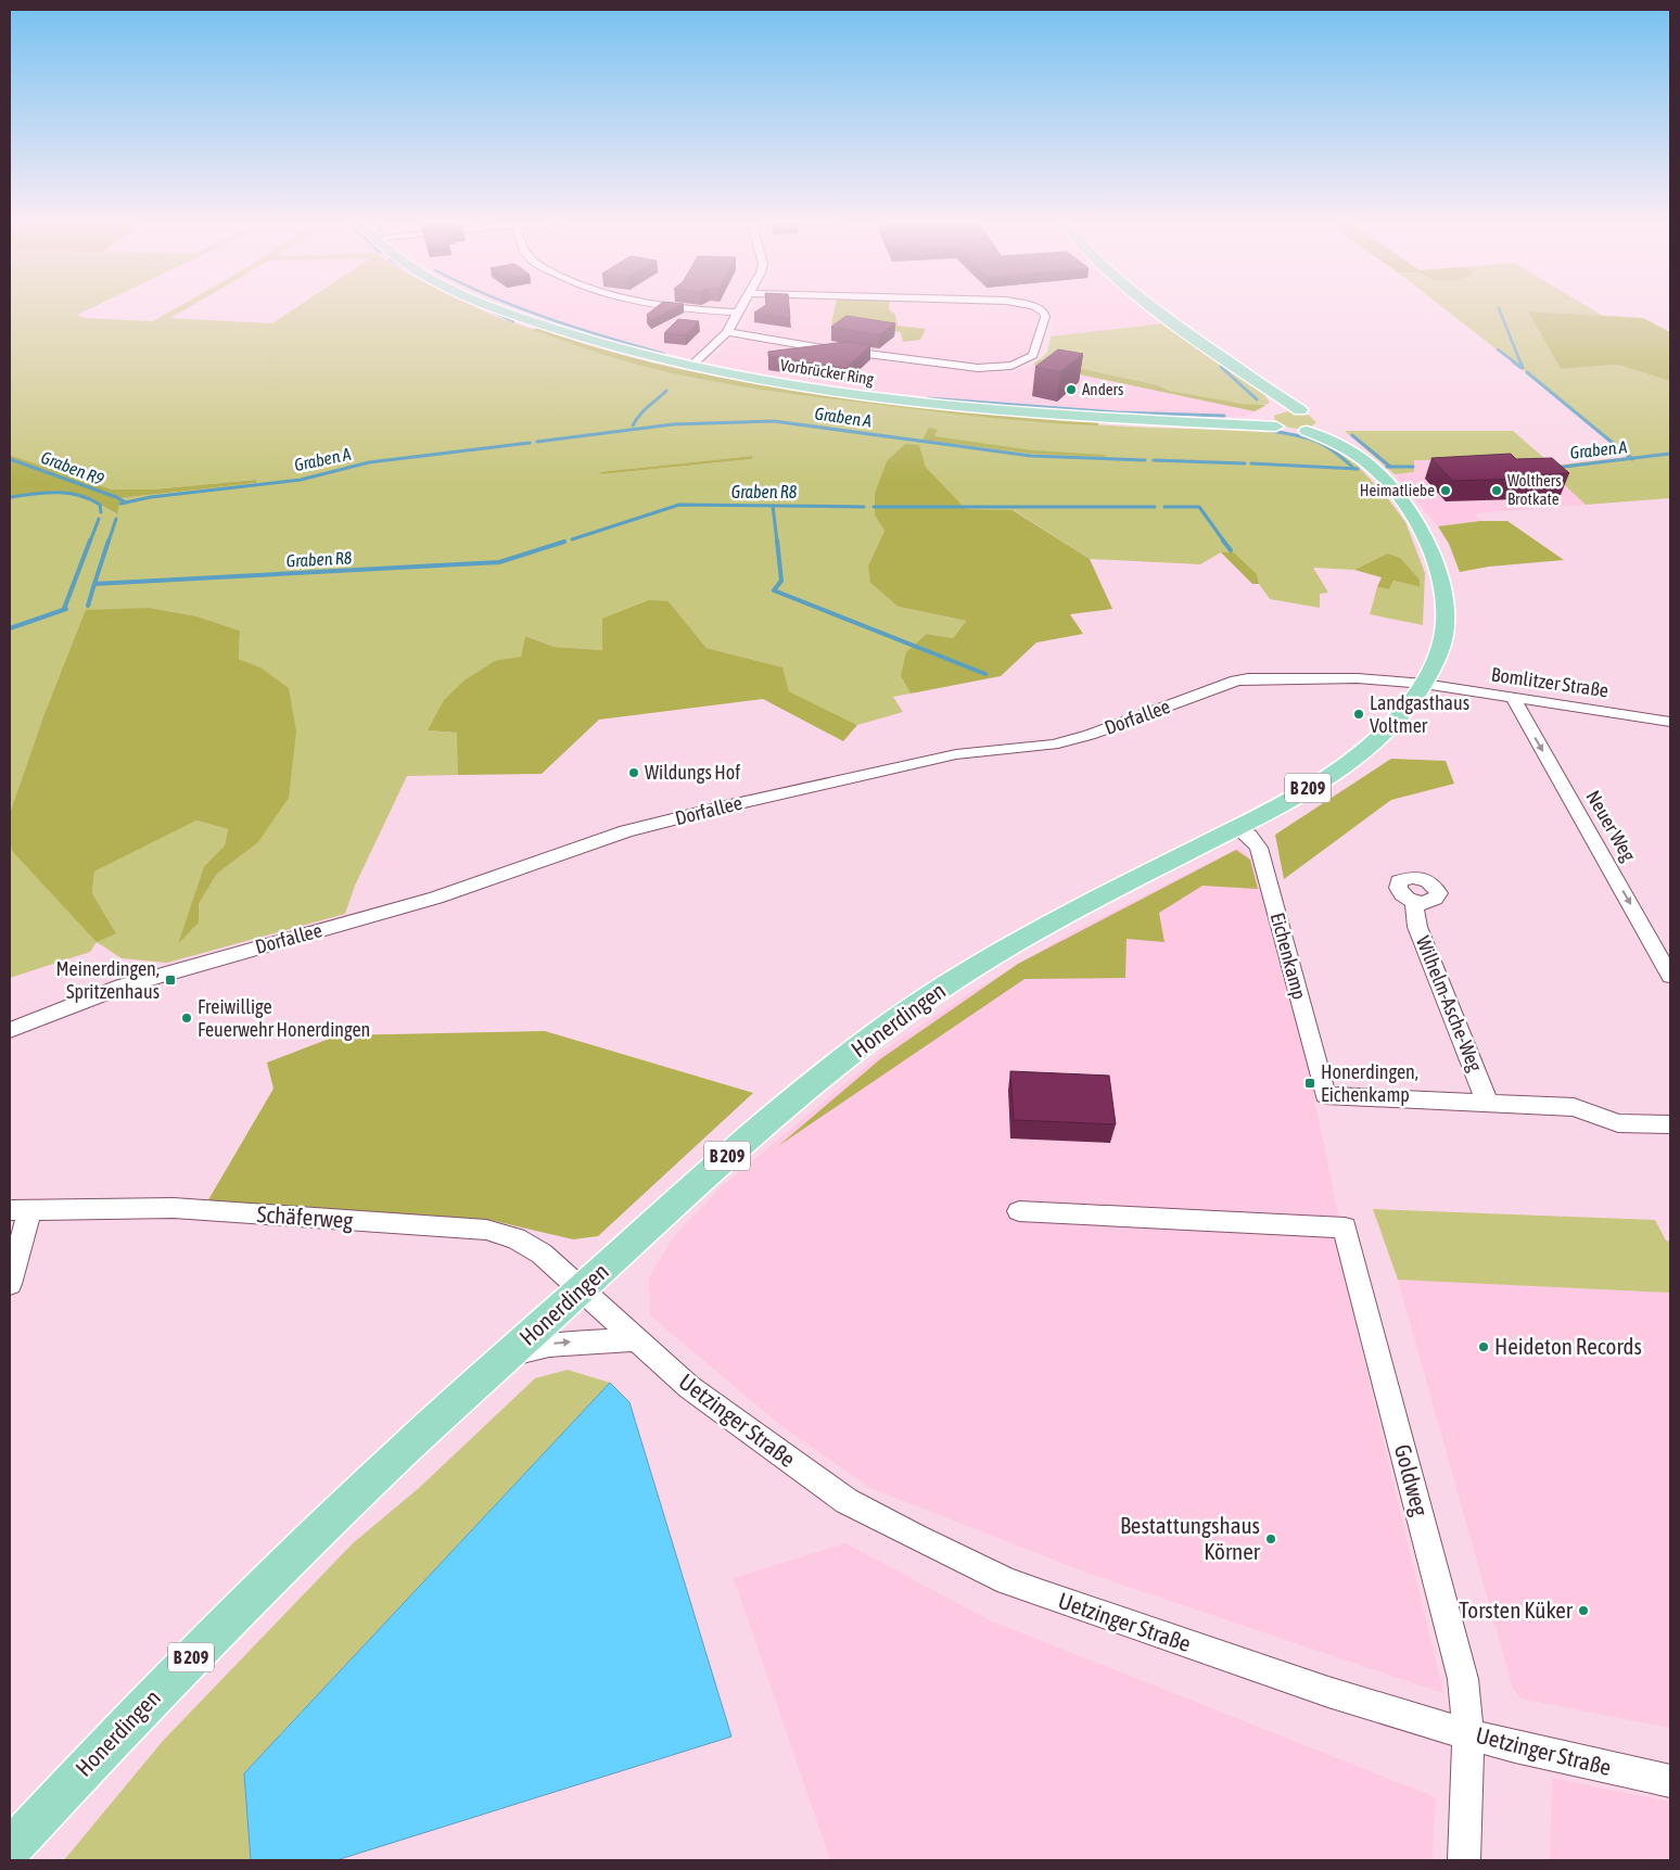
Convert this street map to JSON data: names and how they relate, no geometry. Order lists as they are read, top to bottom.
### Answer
{
  "streets": {
    "main road": ["Vorbrücker Ring", "B 209", "Honerdingen"],
    "street": [
      "Bomlitzer Straße",
      "Dorfallee",
      "Neuer Weg",
      "Eichenkamp",
      "Wilhelm-Asche-Weg",
      "Schäferweg",
      "Uetzinger Straße",
      "Goldweg"
    ]
  },
  "crossings": [
    ["Vorbrücker Ring", "B 209"],
    ["Bomlitzer Straße", "Dorfallee"],
    ["Bomlitzer Straße", "B 209"],
    ["Bomlitzer Straße", "Neuer Weg"],
    ["Dorfallee", "B 209"],
    ["B 209", "Eichenkamp"],
    ["B 209", "Honerdingen"],
    ["Eichenkamp", "Wilhelm-Asche-Weg"],
    ["Eichenkamp", "Honerdingen"],
    ["Honerdingen", "Schäferweg"],
    ["Schäferweg", "Uetzinger Straße"],
    ["Uetzinger Straße", "Goldweg"]
  ],
  "one_way": ["Neuer Weg"],
  "water": ["Graben A", "Graben R9", "Graben R8"],
  "places": {
    "other": [
      "Anders",
      "Heimatliebe",
      "Wolthers Brotkate",
      "Landgasthaus Voltmer",
      "Wildungs Hof",
      "Freiwillige Feuerwehr Honerdingen",
      "Heideton Records",
      "Bestattungshaus Körner",
      "Torsten Küker"
    ],
    "transit": ["Meinerdingen, Spritzenhaus", "Honerdingen, Eichenkamp"]
  }
}
